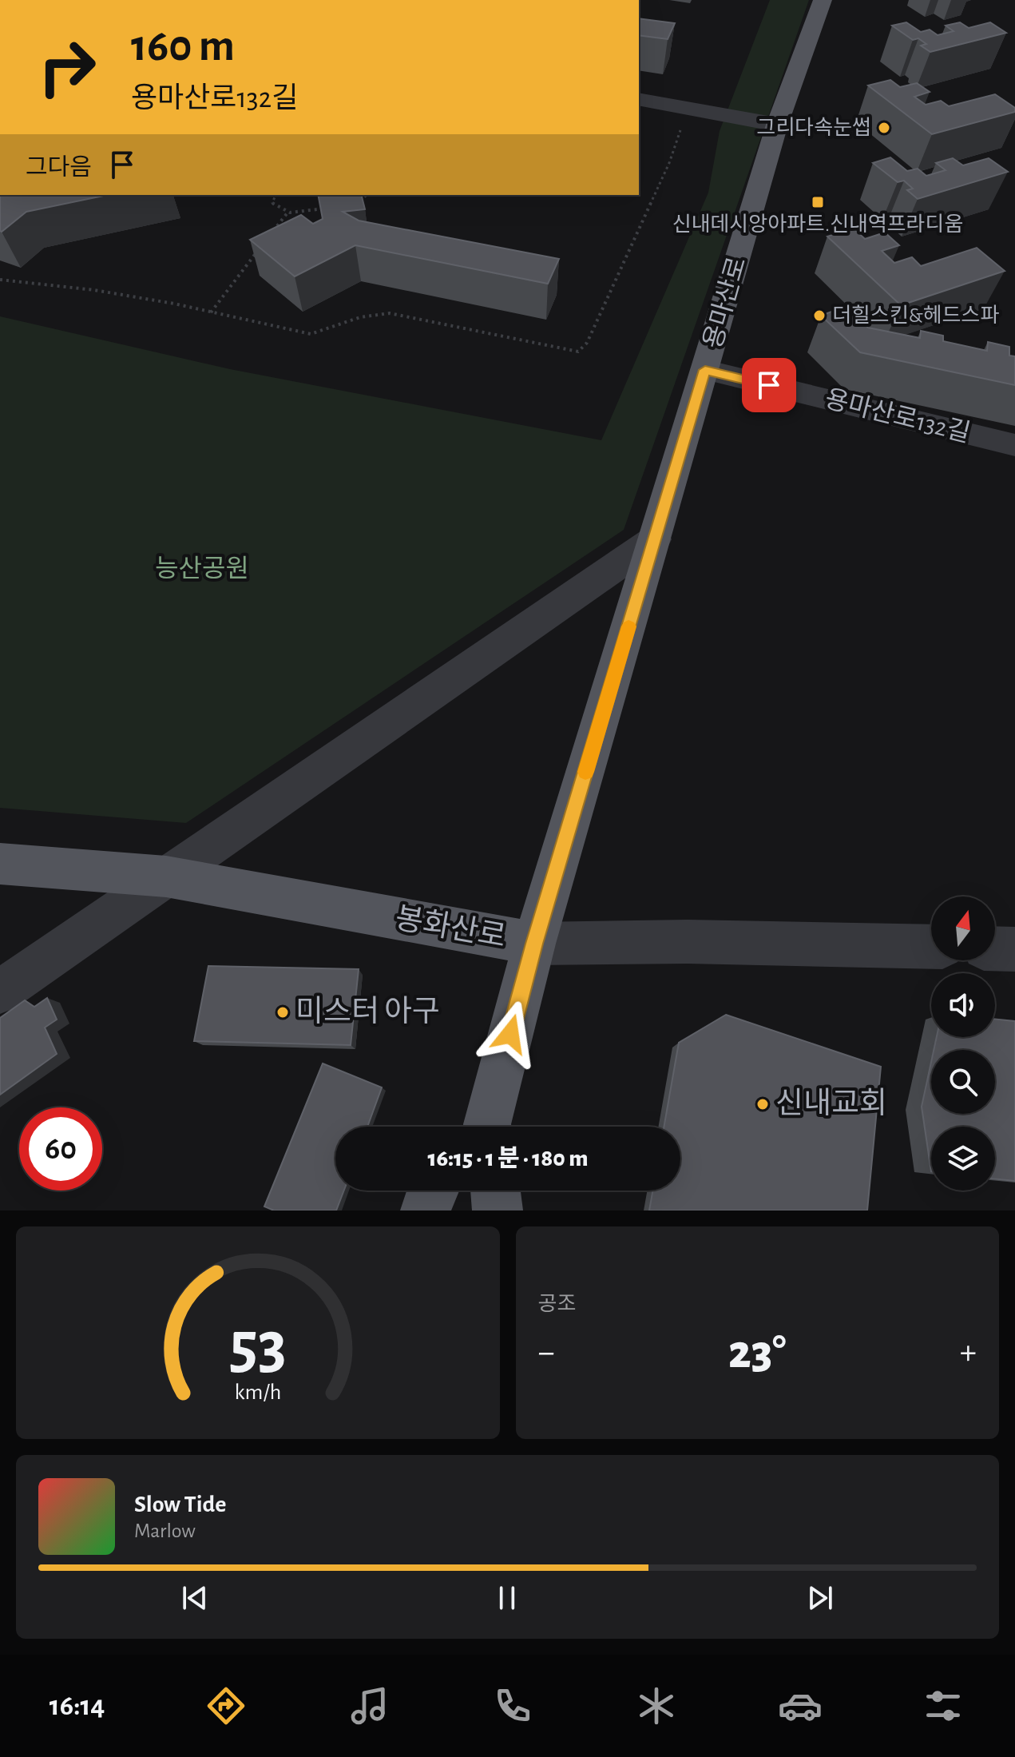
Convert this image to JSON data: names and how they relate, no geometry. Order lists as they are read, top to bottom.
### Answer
{
  "streets": {
    "main road": ["용마산로", "봉화산로"],
    "street": ["용마산로132길"]
  },
  "crossings": [
    ["용마산로", "용마산로132길"],
    ["용마산로", "봉화산로"]
  ],
  "parks": ["능산공원"],
  "places": {
    "other": [
      "그리다속눈썹",
      "더힐스킨&헤드스파",
      "미스터 아구",
      "신내교회"
    ],
    "transit": ["신내데시앙아파트.신내역프라디움"]
  },
  "north": "top",
  "page": {
    "turn": ["160 m", "용마산로132길"],
    "then": "그다음",
    "limit": "60",
    "trip": "16:15 · 1 분 · 180 m",
    "tile": "공조",
    "heat": ["−", "23°", "+"],
    "song": ["Slow Tide", "Marlow"],
    "tabs": "16:14",
    "gauge": ["53", "km/h"]
  }
}
